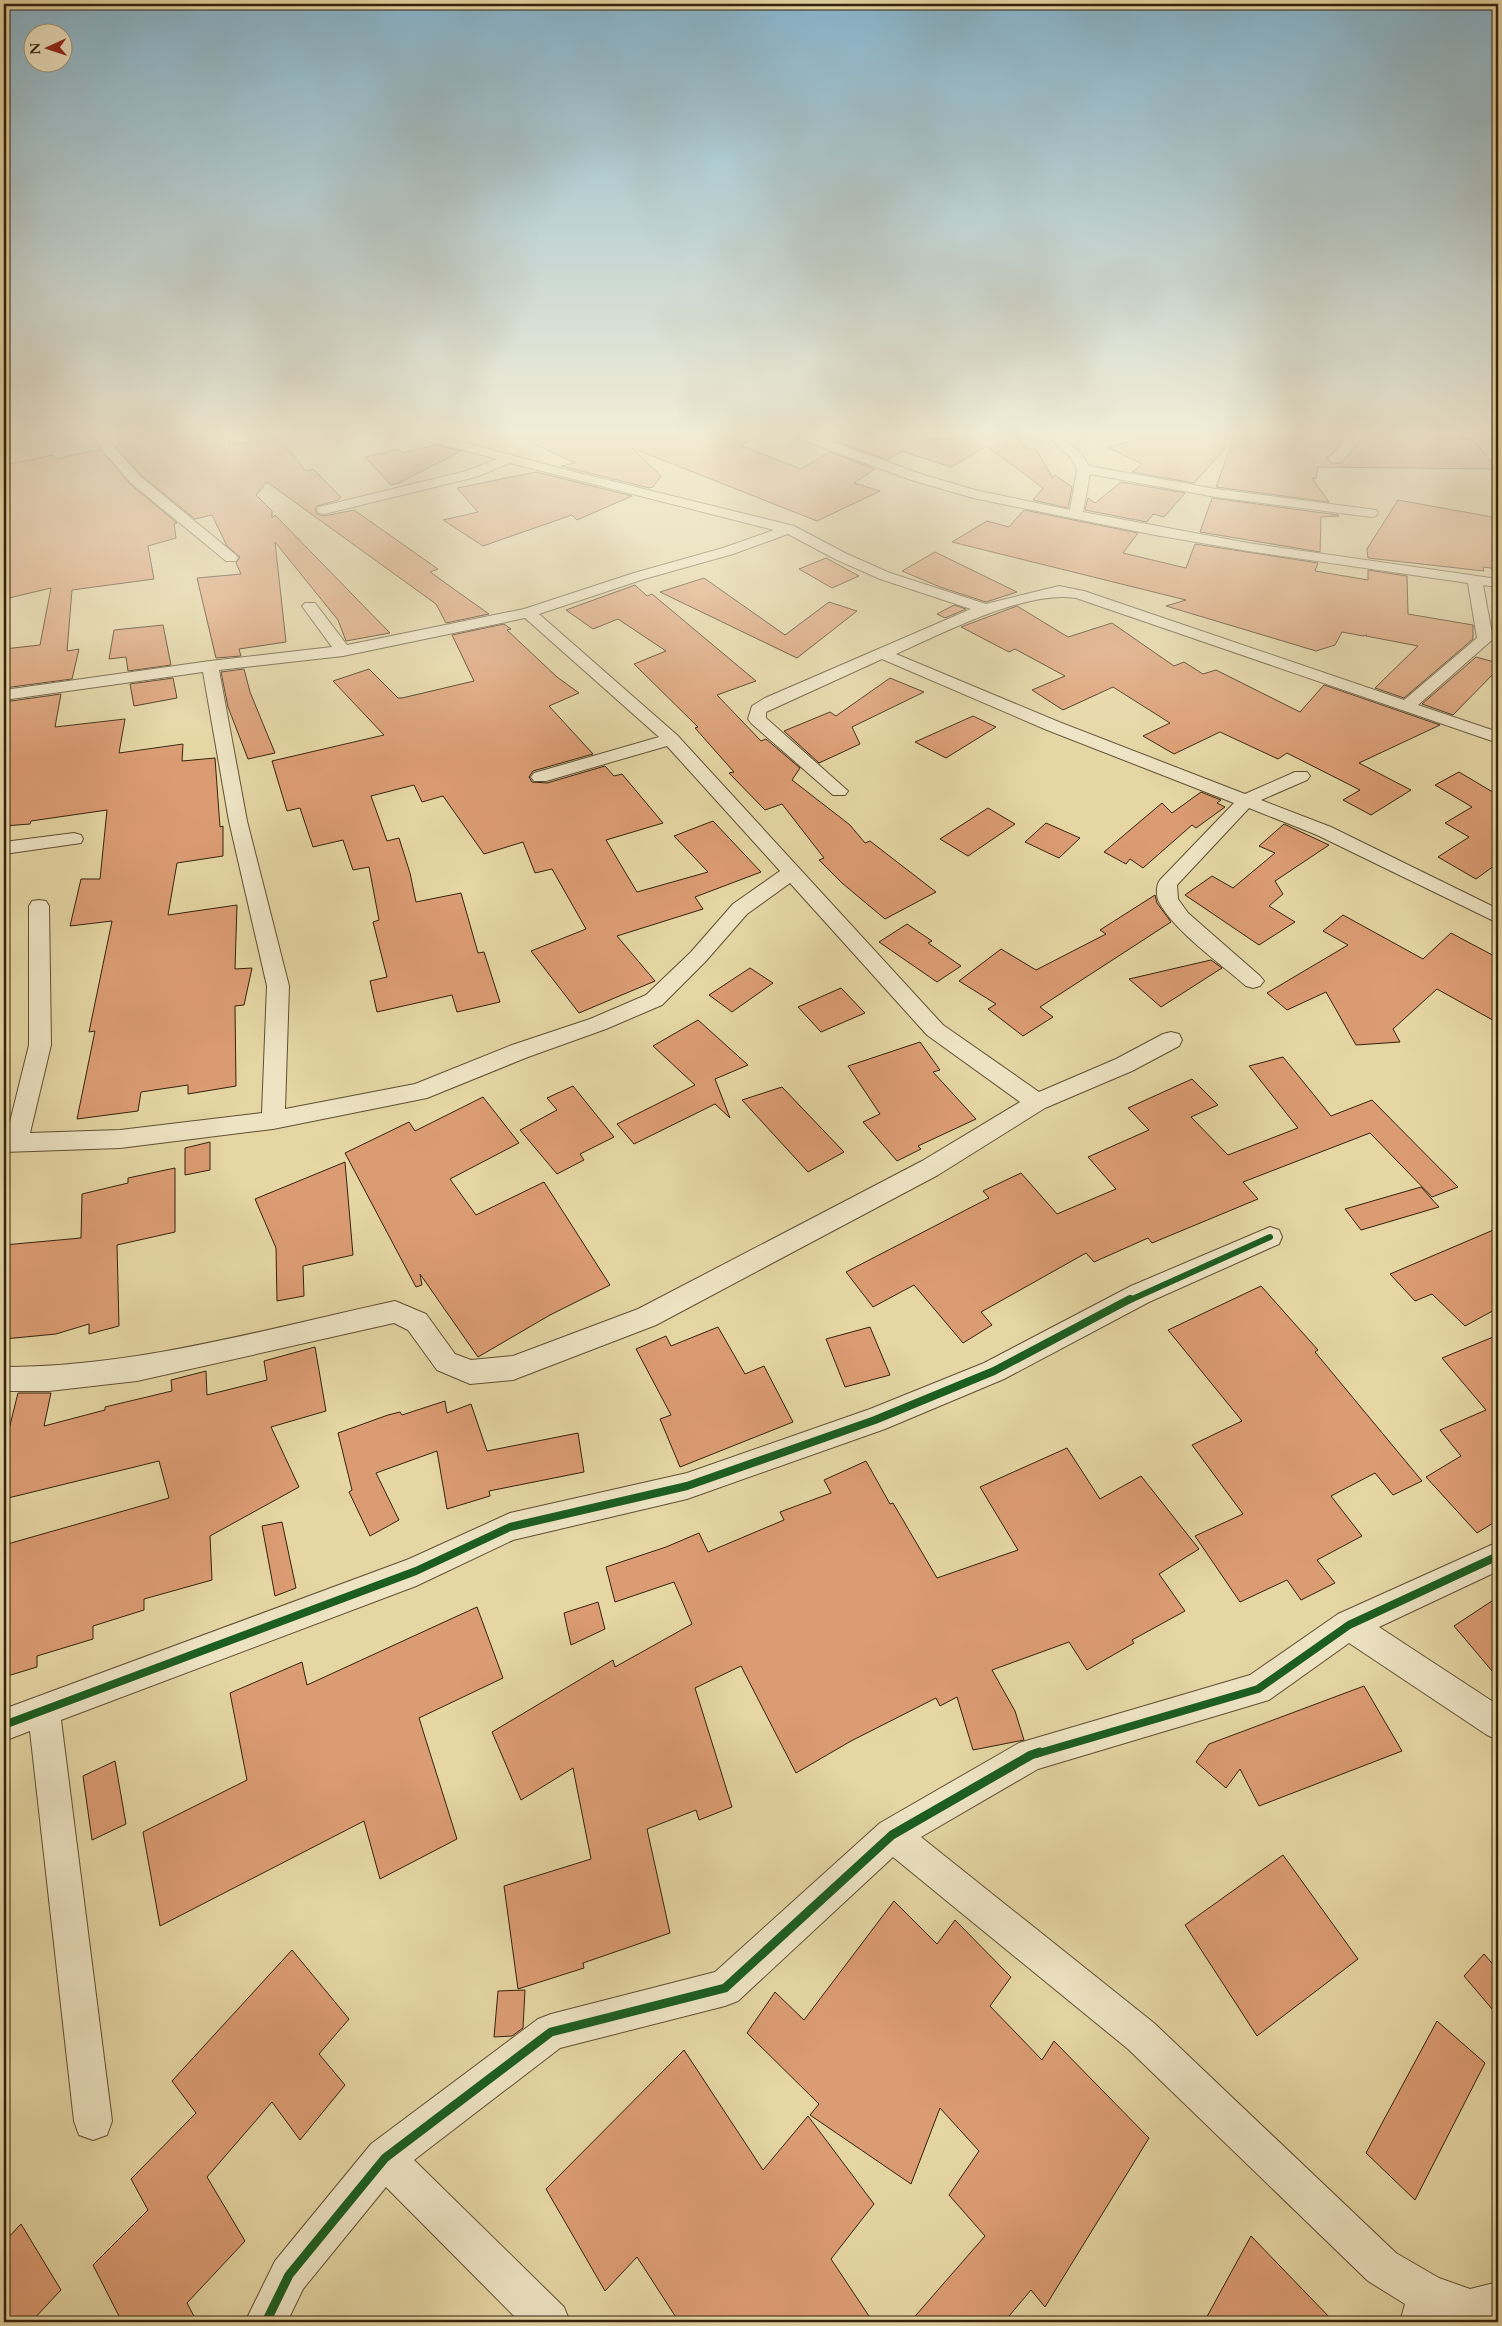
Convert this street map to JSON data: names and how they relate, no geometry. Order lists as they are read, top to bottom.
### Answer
{
  "north": "left"
}
